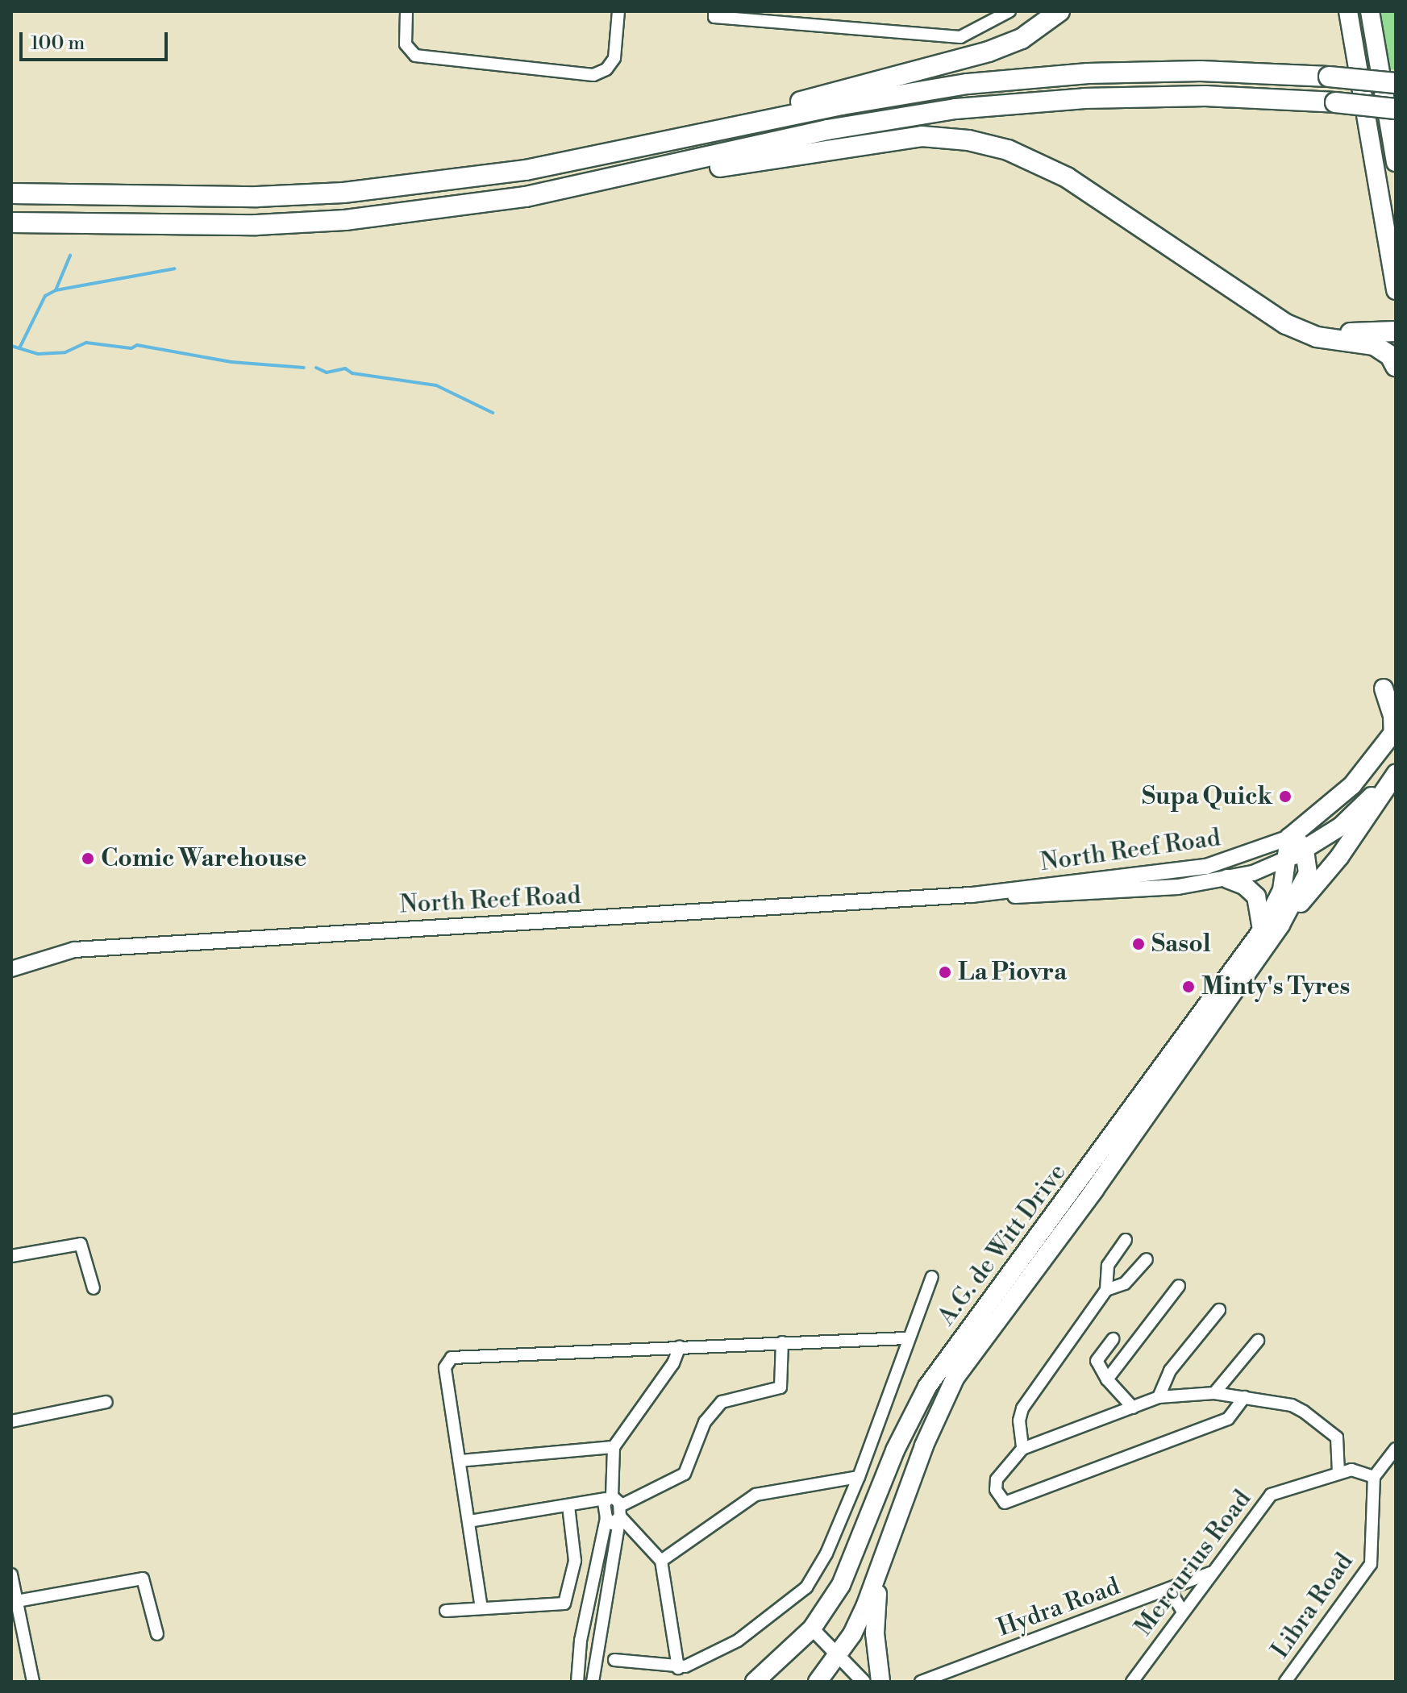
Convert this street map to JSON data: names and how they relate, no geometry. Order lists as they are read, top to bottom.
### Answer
{
  "streets": {
    "main road": ["North Reef Road", "A.G. de Witt Drive"],
    "street": ["Mercurius Road", "Libra Road", "Hydra Road"]
  },
  "crossings": [
    ["North Reef Road", "A.G. de Witt Drive"],
    ["Mercurius Road", "Libra Road"],
    ["Mercurius Road", "Hydra Road"]
  ],
  "places": [
    "Supa Quick",
    "Comic Warehouse",
    "Sasol",
    "La Piovra",
    "Minty's Tyres"
  ],
  "scale_bar": "100 m"
}
